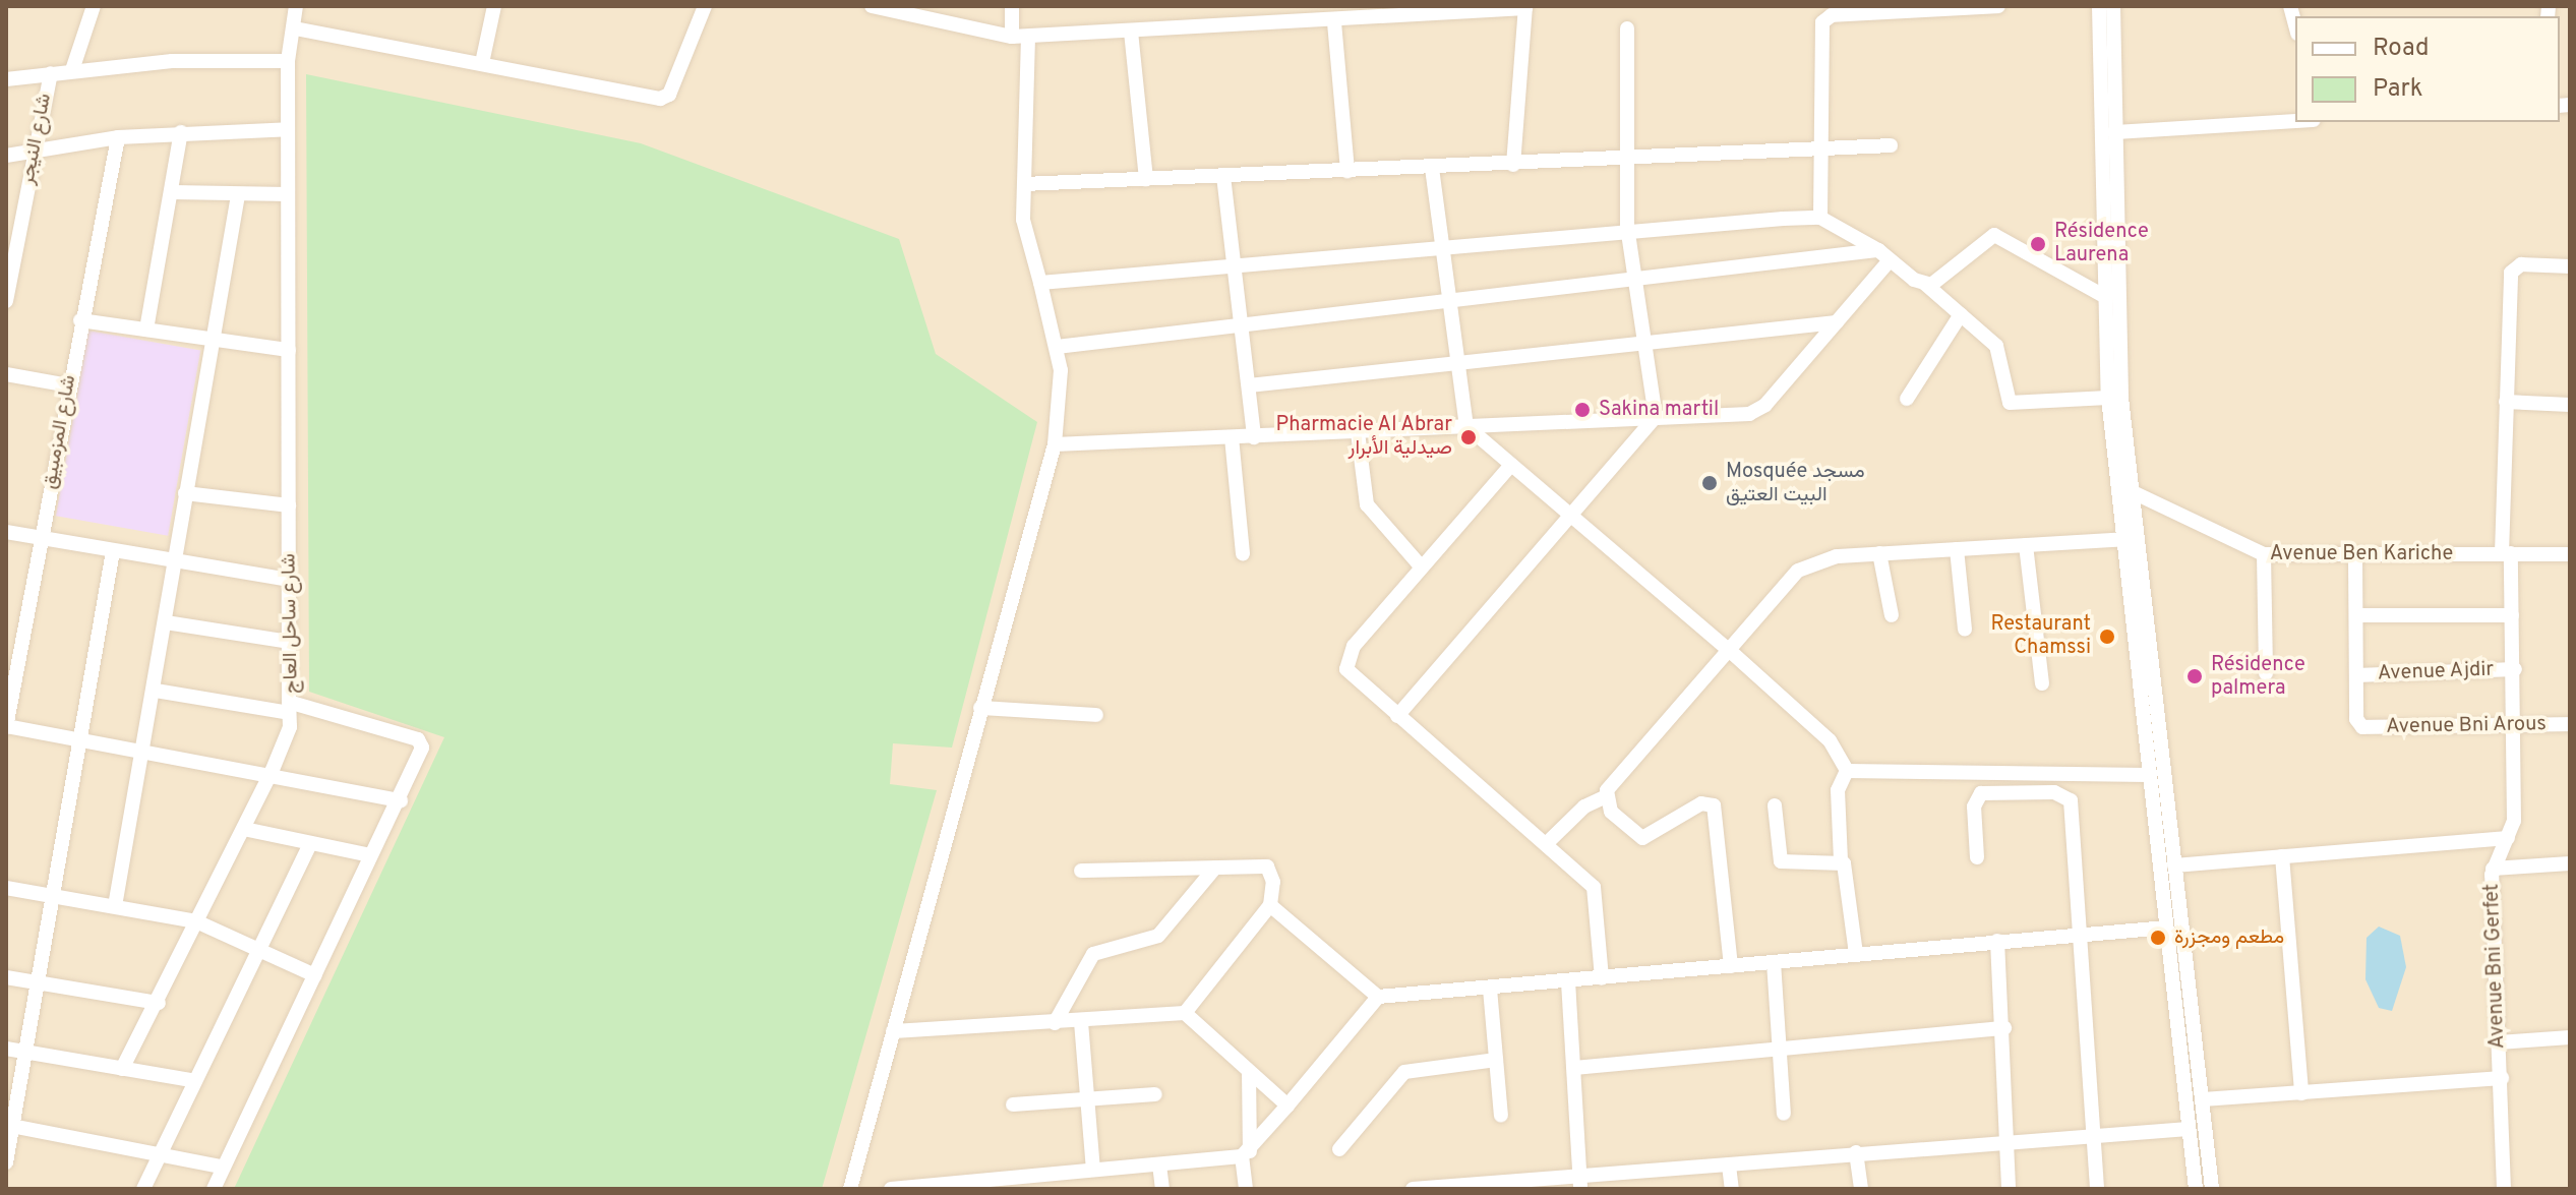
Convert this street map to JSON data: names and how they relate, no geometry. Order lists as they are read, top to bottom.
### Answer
{
  "streets": {
    "street": [
      "شارع النيجر",
      "شارع المزمبيق",
      "Avenue Ben Kariche",
      "شارع ساحل العاج",
      "Avenue Ajdir",
      "Avenue Bni Arous",
      "Avenue Bni Gerfet"
    ]
  },
  "crossings": [
    ["Avenue Ben Kariche", "Avenue Bni Gerfet"],
    ["Avenue Ajdir", "Avenue Bni Arous"],
    ["Avenue Ajdir", "Avenue Bni Gerfet"],
    ["Avenue Bni Arous", "Avenue Bni Gerfet"]
  ],
  "places": [
    "Résidence Laurena",
    "Sakina martil",
    "Pharmacie Al Abrar صيدلية الأبرار",
    "Mosquée مسجد البيت العتيق",
    "Restaurant Chamssi",
    "Résidence palmera",
    "مطعم ومجزرة"
  ],
  "legend": ["Road", "Park"]
}
